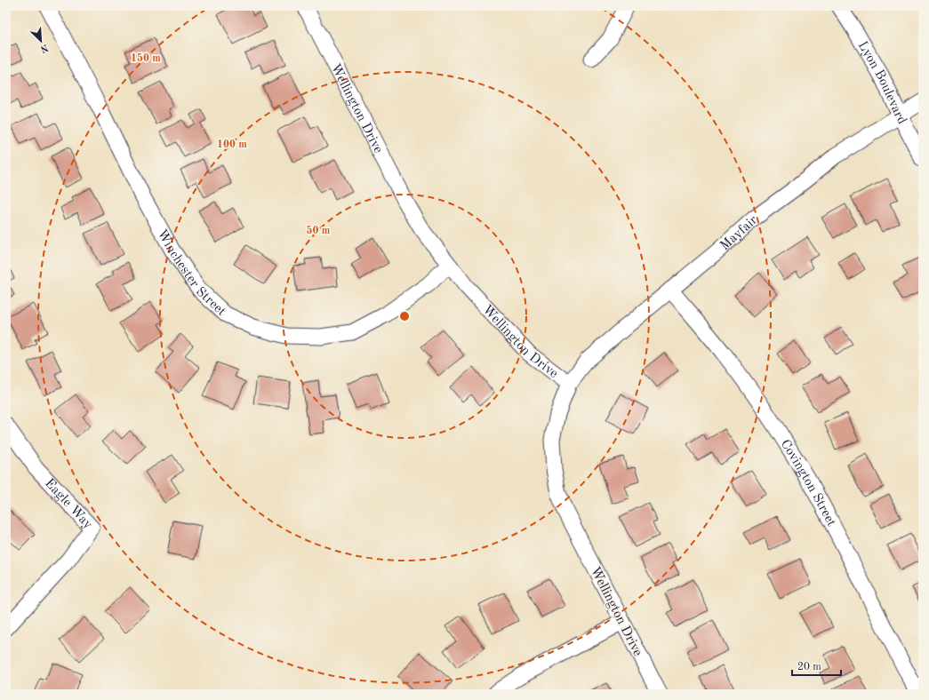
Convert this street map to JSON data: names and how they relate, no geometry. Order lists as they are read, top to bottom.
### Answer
{
  "streets": {
    "street": [
      "Lyon Boulevard",
      "Wellington Drive",
      "Mayfair",
      "Winchester Street",
      "Covington Street",
      "Eagle Way"
    ]
  },
  "crossings": [
    ["Lyon Boulevard", "Mayfair"],
    ["Wellington Drive", "Mayfair"],
    ["Wellington Drive", "Winchester Street"],
    ["Mayfair", "Covington Street"]
  ],
  "scale_bar": "20 m",
  "north": "bottom right",
  "rings": ["150 m", "100 m", "50 m"]
}
